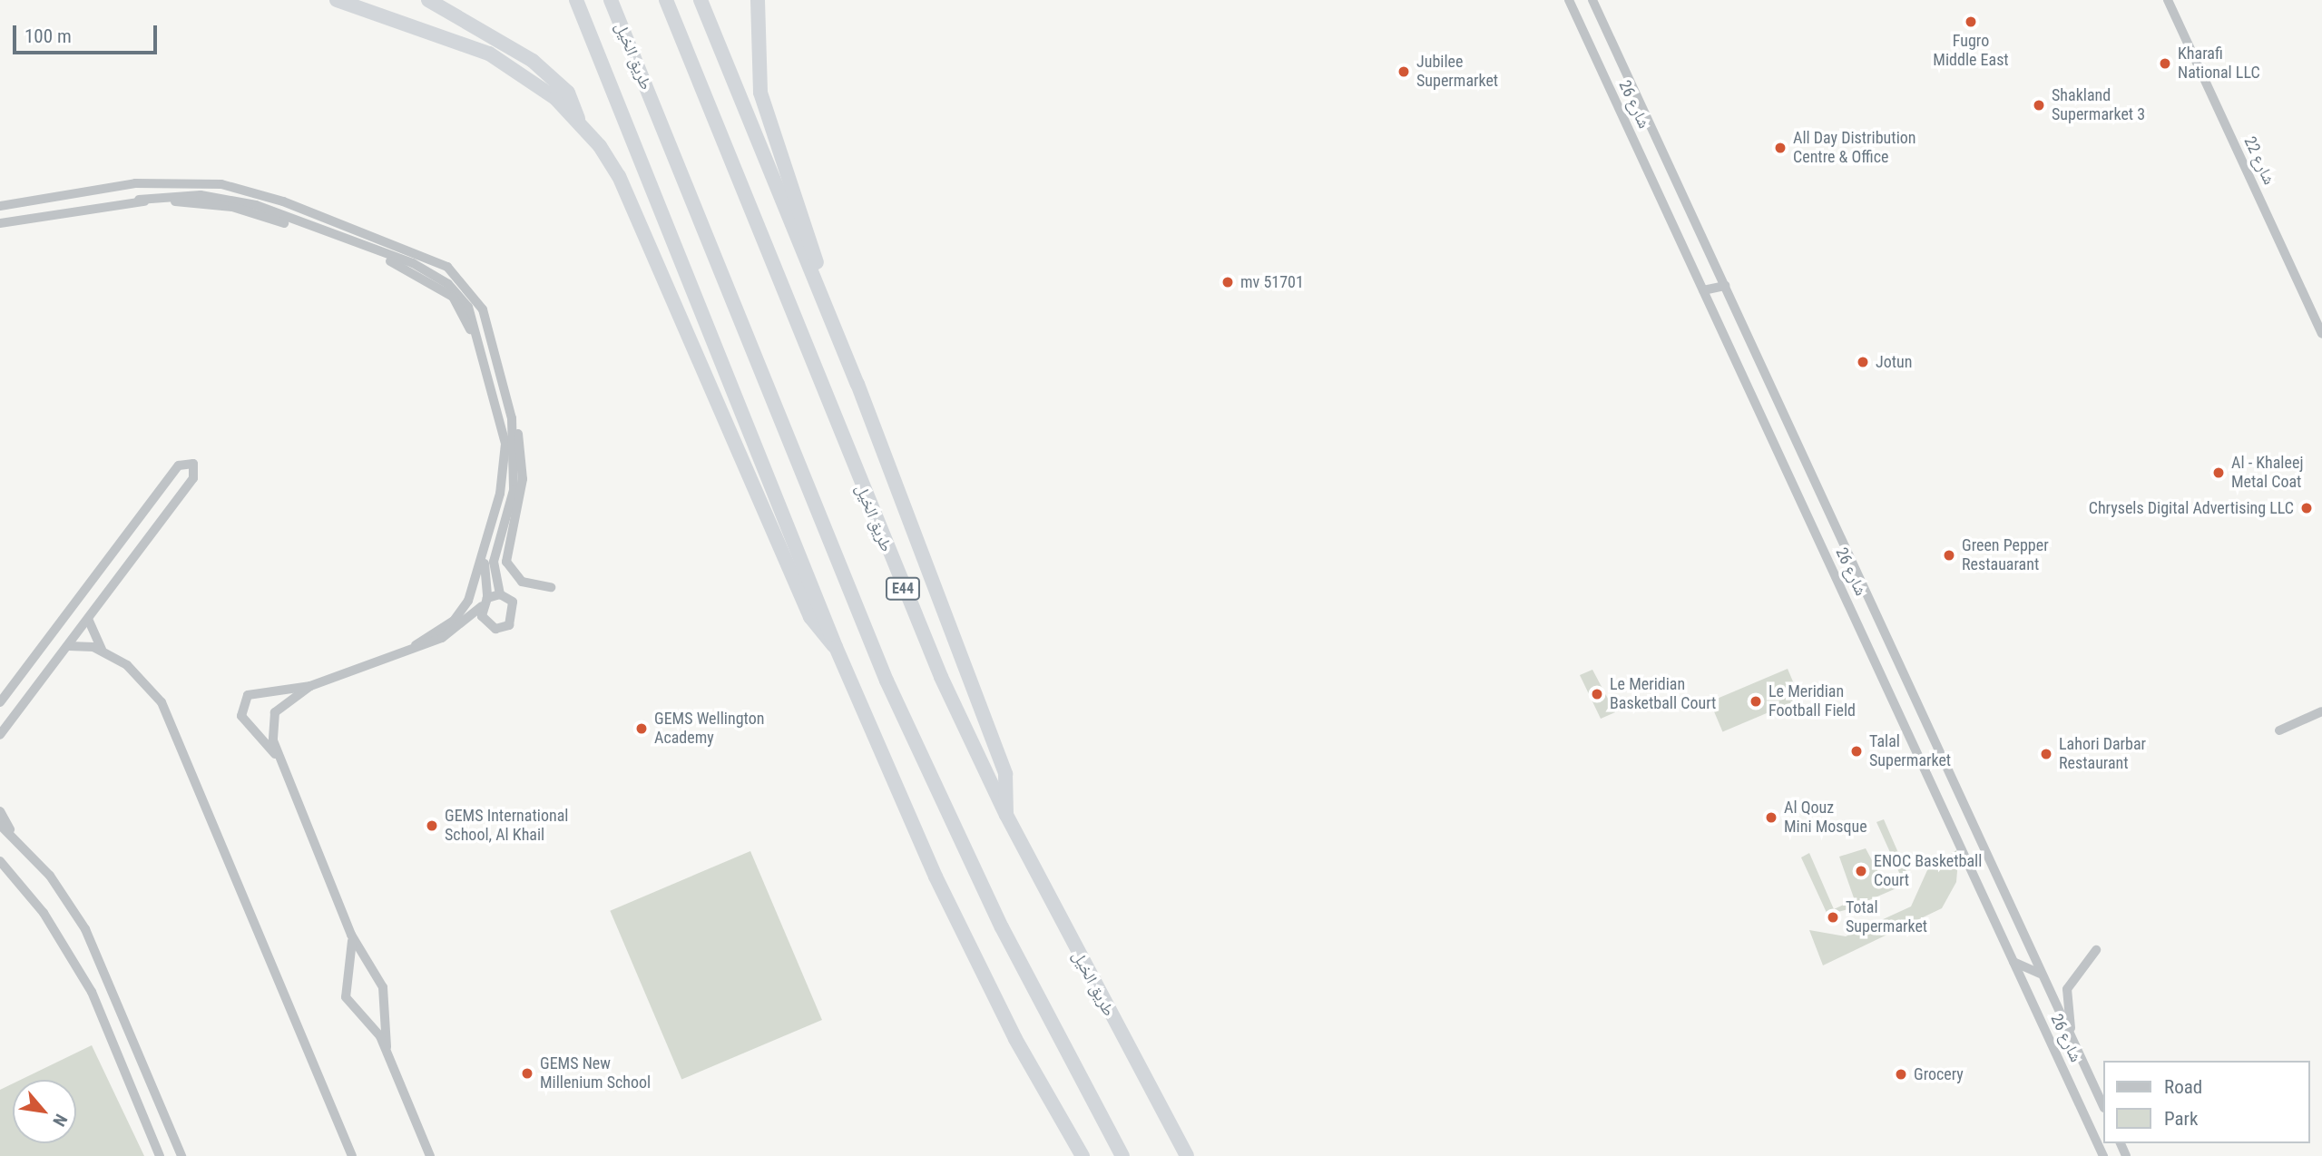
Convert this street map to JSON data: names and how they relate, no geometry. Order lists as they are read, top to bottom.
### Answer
{
  "streets": {
    "highway": ["طريق الخيل", "E44"],
    "street": ["شارع 26", "شارع 22"]
  },
  "places": [
    "Fugro Middle East",
    "Kharafi National LLC",
    "Jubilee Supermarket",
    "Shakland Supermarket 3",
    "All Day Distribution Centre & Office",
    "mv 51701",
    "Jotun",
    "Al - Khaleej Metal Coat",
    "Chrysels Digital Advertising LLC",
    "Green Pepper Restauarant",
    "Le Meridian Basketball Court",
    "Le Meridian Football Field",
    "GEMS Wellington Academy",
    "Talal Supermarket",
    "Lahori Darbar Restaurant",
    "Al Qouz Mini Mosque",
    "GEMS International School, Al Khail",
    "ENOC Basketball Court",
    "Total Supermarket",
    "GEMS New Millenium School",
    "Grocery"
  ],
  "legend": ["Road", "Park"],
  "scale_bar": "100 m",
  "north": "bottom right"
}
